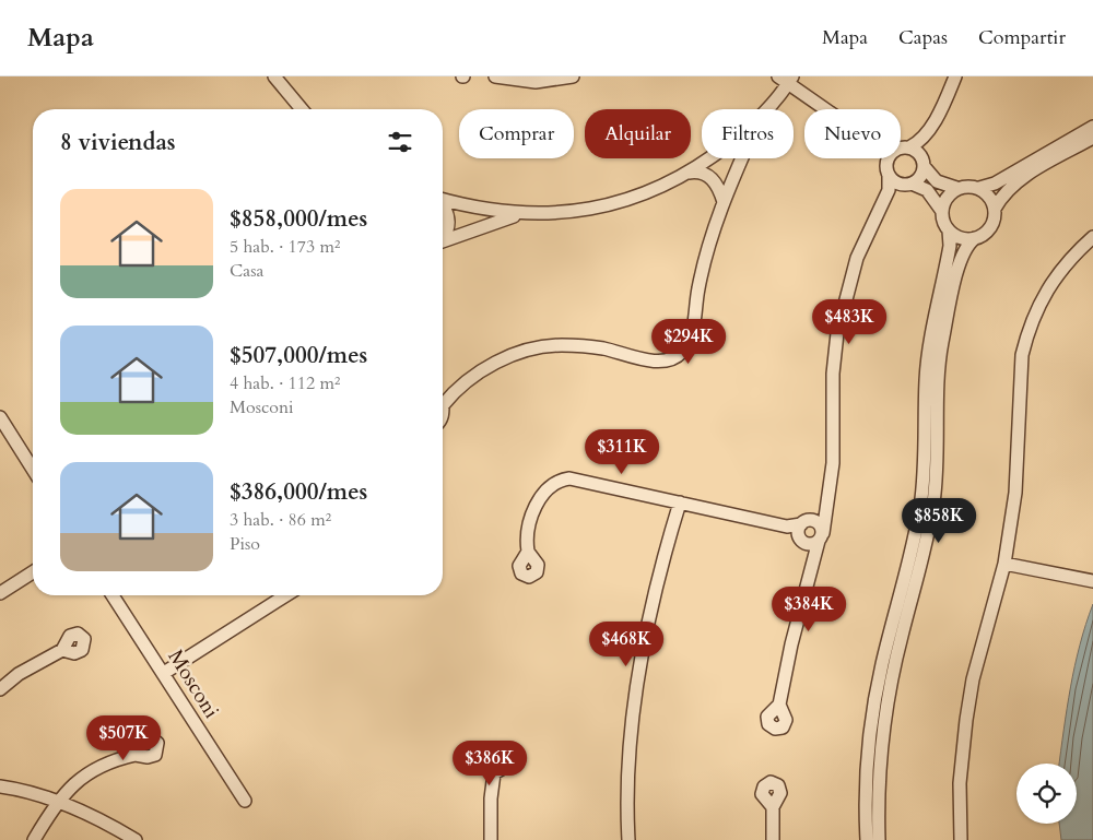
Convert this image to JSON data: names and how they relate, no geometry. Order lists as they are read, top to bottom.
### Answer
{
  "streets": {
    "street": ["Mosconi"]
  },
  "page": {
    "header": "Mapa",
    "nav": ["Mapa", "Capas", "Compartir"],
    "chip": [
      "Comprar",
      "Alquilar",
      "Filtros",
      "Nuevo"
    ],
    "heading": "8 viviendas",
    "list": [
      {
        "name": "$858,000/mes",
        "note": "5 hab. · 173 m² · Casa"
      },
      {
        "name": "$507,000/mes",
        "note": "4 hab. · 112 m² · Mosconi"
      },
      {
        "name": "$386,000/mes",
        "note": "3 hab. · 86 m² · Piso"
      }
    ],
    "price": [
      "$483K",
      "$294K",
      "$311K",
      "$858K",
      "$384K",
      "$468K",
      "$507K",
      "$386K"
    ]
  }
}
